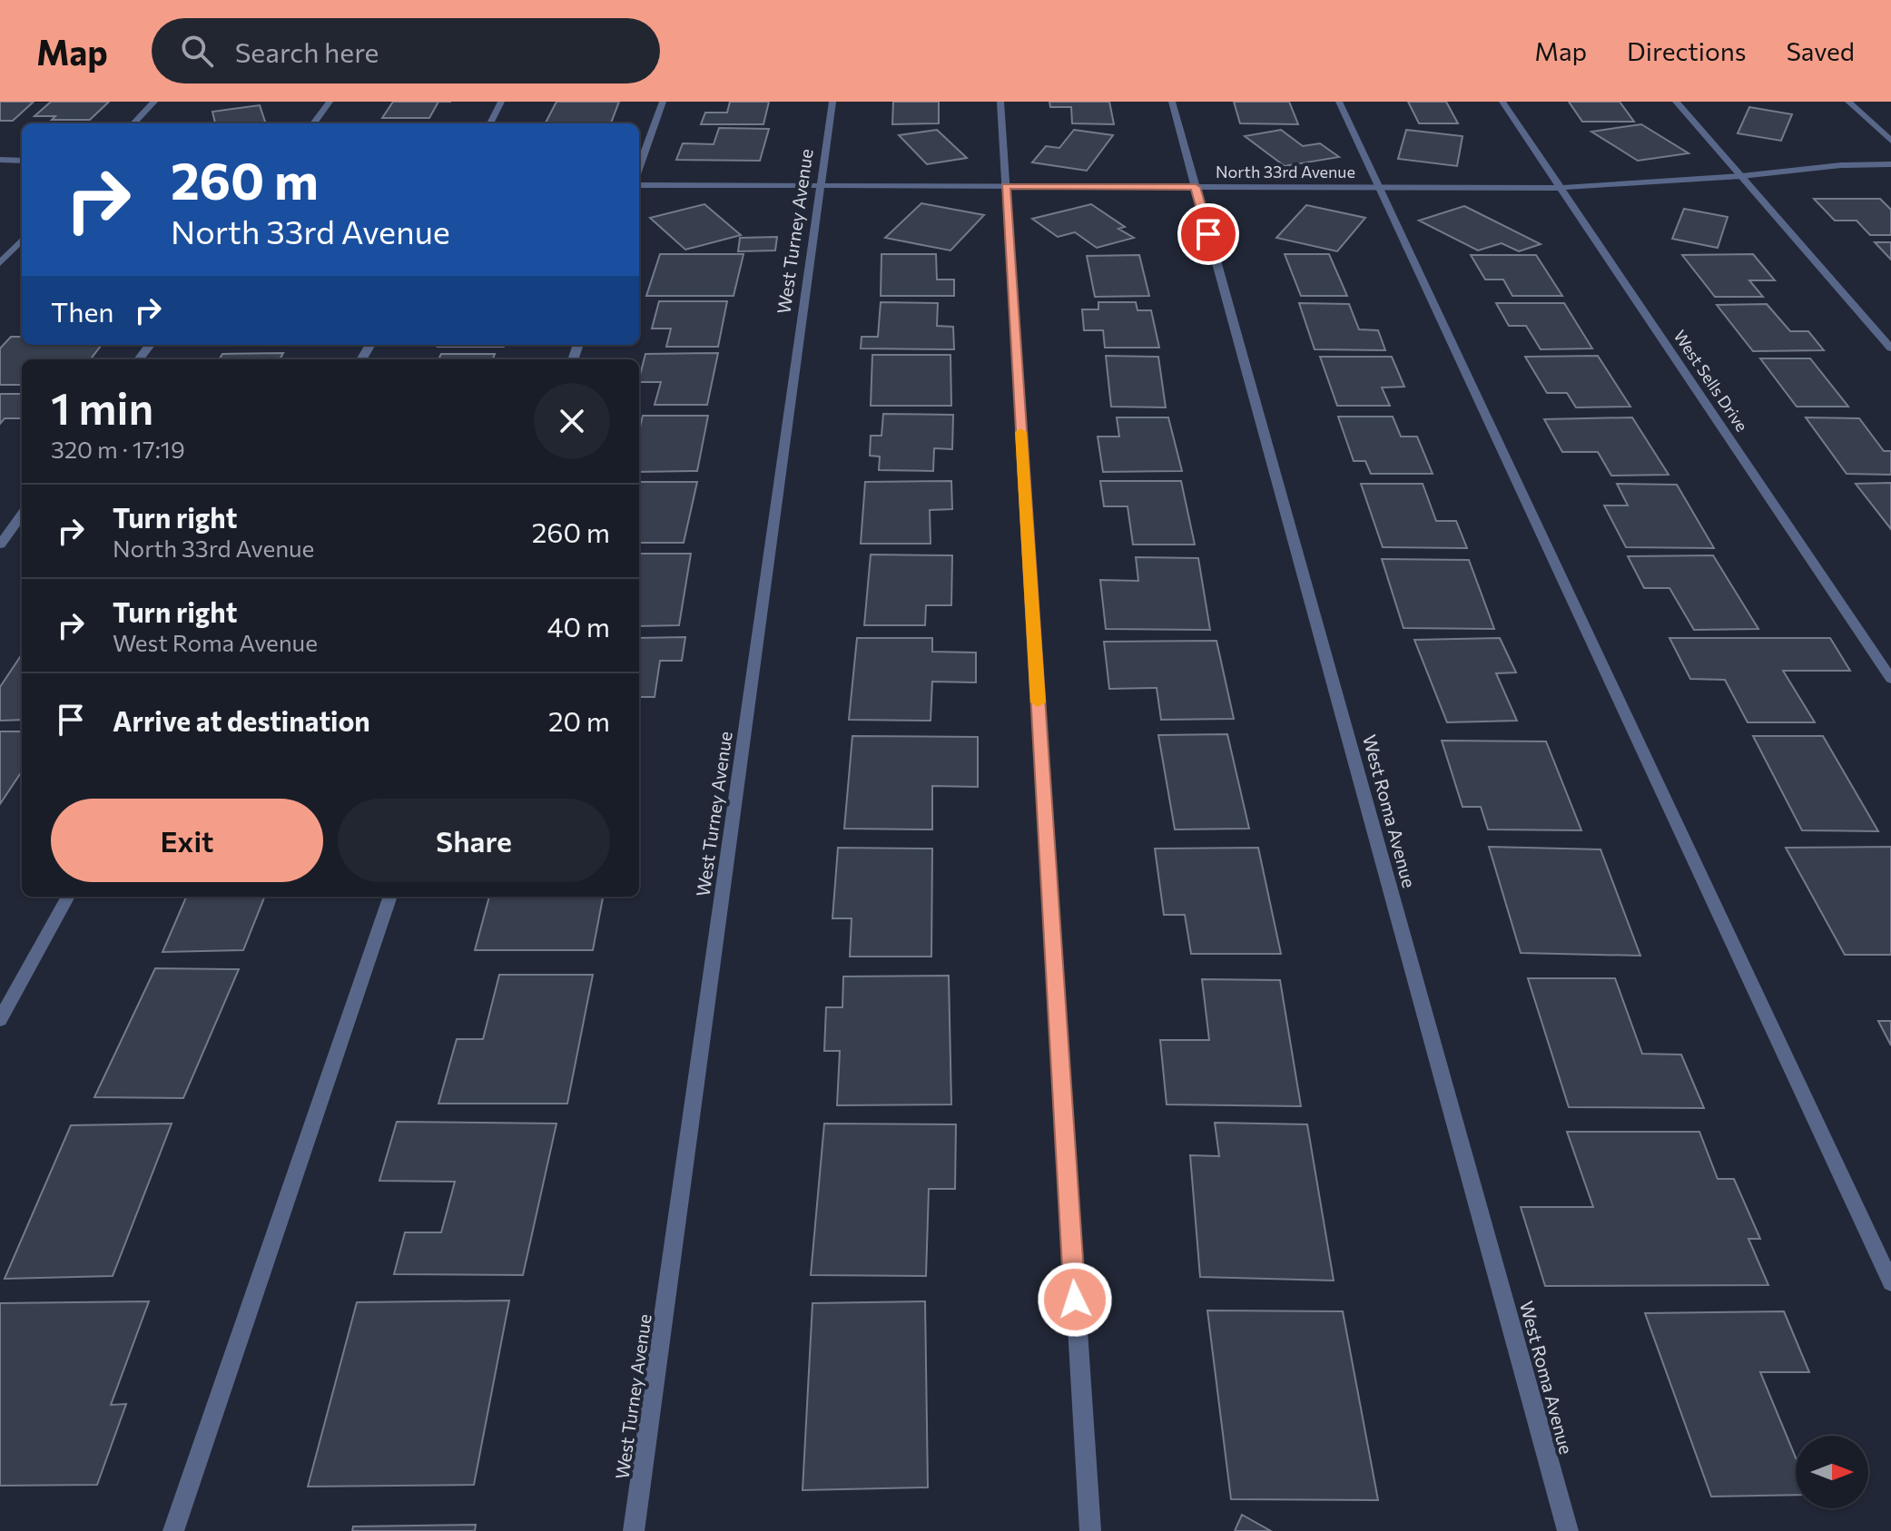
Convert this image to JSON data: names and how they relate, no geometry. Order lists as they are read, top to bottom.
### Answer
{
  "streets": {
    "street": [
      "North 33rd Avenue",
      "West Turney Avenue",
      "West Sells Drive",
      "West Roma Avenue"
    ]
  },
  "crossings": [
    ["North 33rd Avenue", "West Turney Avenue"],
    ["North 33rd Avenue", "West Sells Drive"],
    ["North 33rd Avenue", "West Roma Avenue"]
  ],
  "north": "right",
  "page": {
    "header": "Map",
    "search": "Search here",
    "nav": ["Map", "Directions", "Saved"],
    "turn": ["260 m", "North 33rd Avenue"],
    "then": "Then",
    "heading": ["1 min", "320 m · 17:19"],
    "list": [
      {
        "name": "Turn right",
        "note": "North 33rd Avenue",
        "value": "260 m"
      },
      {
        "name": "Turn right",
        "note": "West Roma Avenue",
        "value": "40 m"
      },
      {
        "name": "Arrive at destination",
        "value": "20 m"
      }
    ],
    "buttons": ["Exit", "Share"]
  }
}
